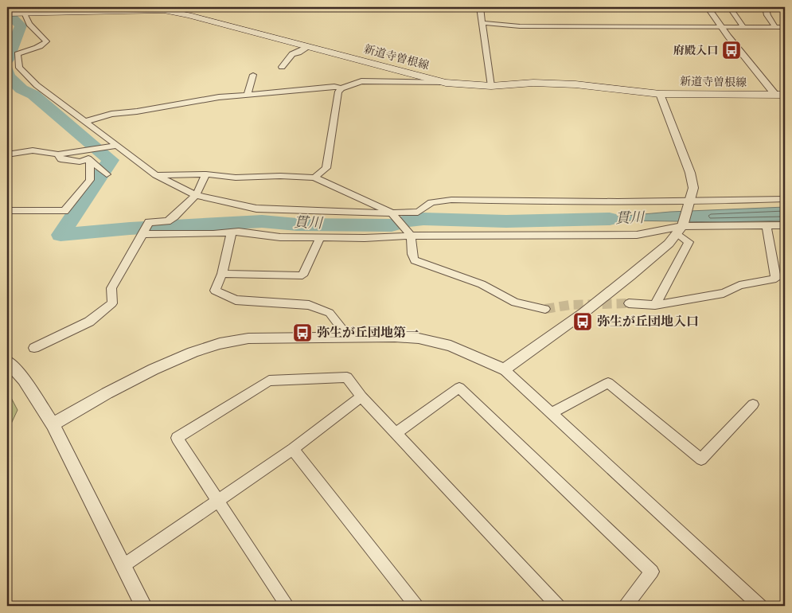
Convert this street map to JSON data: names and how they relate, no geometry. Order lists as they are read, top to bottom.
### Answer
{
  "streets": {
    "main road": ["新道寺曽根線"]
  },
  "water": ["貫川"],
  "places": {
    "bus stop": ["府殿入口", "弥生が丘団地入口", "弥生が丘団地第一"]
  }
}
